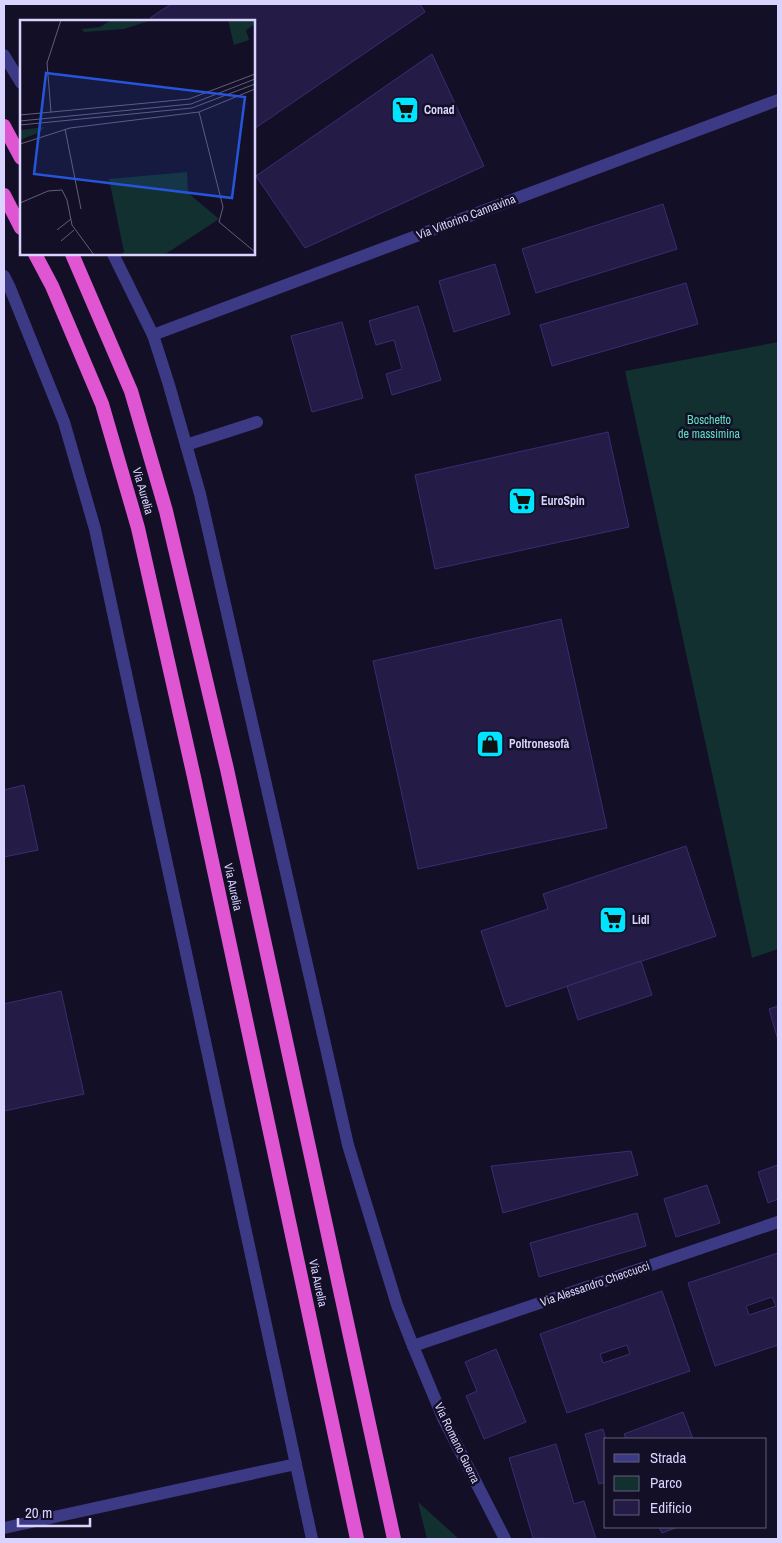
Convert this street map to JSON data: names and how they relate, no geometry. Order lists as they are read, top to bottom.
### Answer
{
  "streets": {
    "highway": ["Via Aurelia"],
    "street": ["Via Vittorino Cannavina", "Via Alessandro Checcucci", "Via Romano Guerra"]
  },
  "crossings": [
    ["Via Alessandro Checcucci", "Via Romano Guerra"]
  ],
  "parks": ["Boschetto de massimina"],
  "places": {
    "supermarket": ["Conad", "EuroSpin", "Lidl"],
    "shop": ["Poltronesofà"]
  },
  "legend": ["Strada", "Parco", "Edificio"],
  "scale_bar": "20 m"
}
